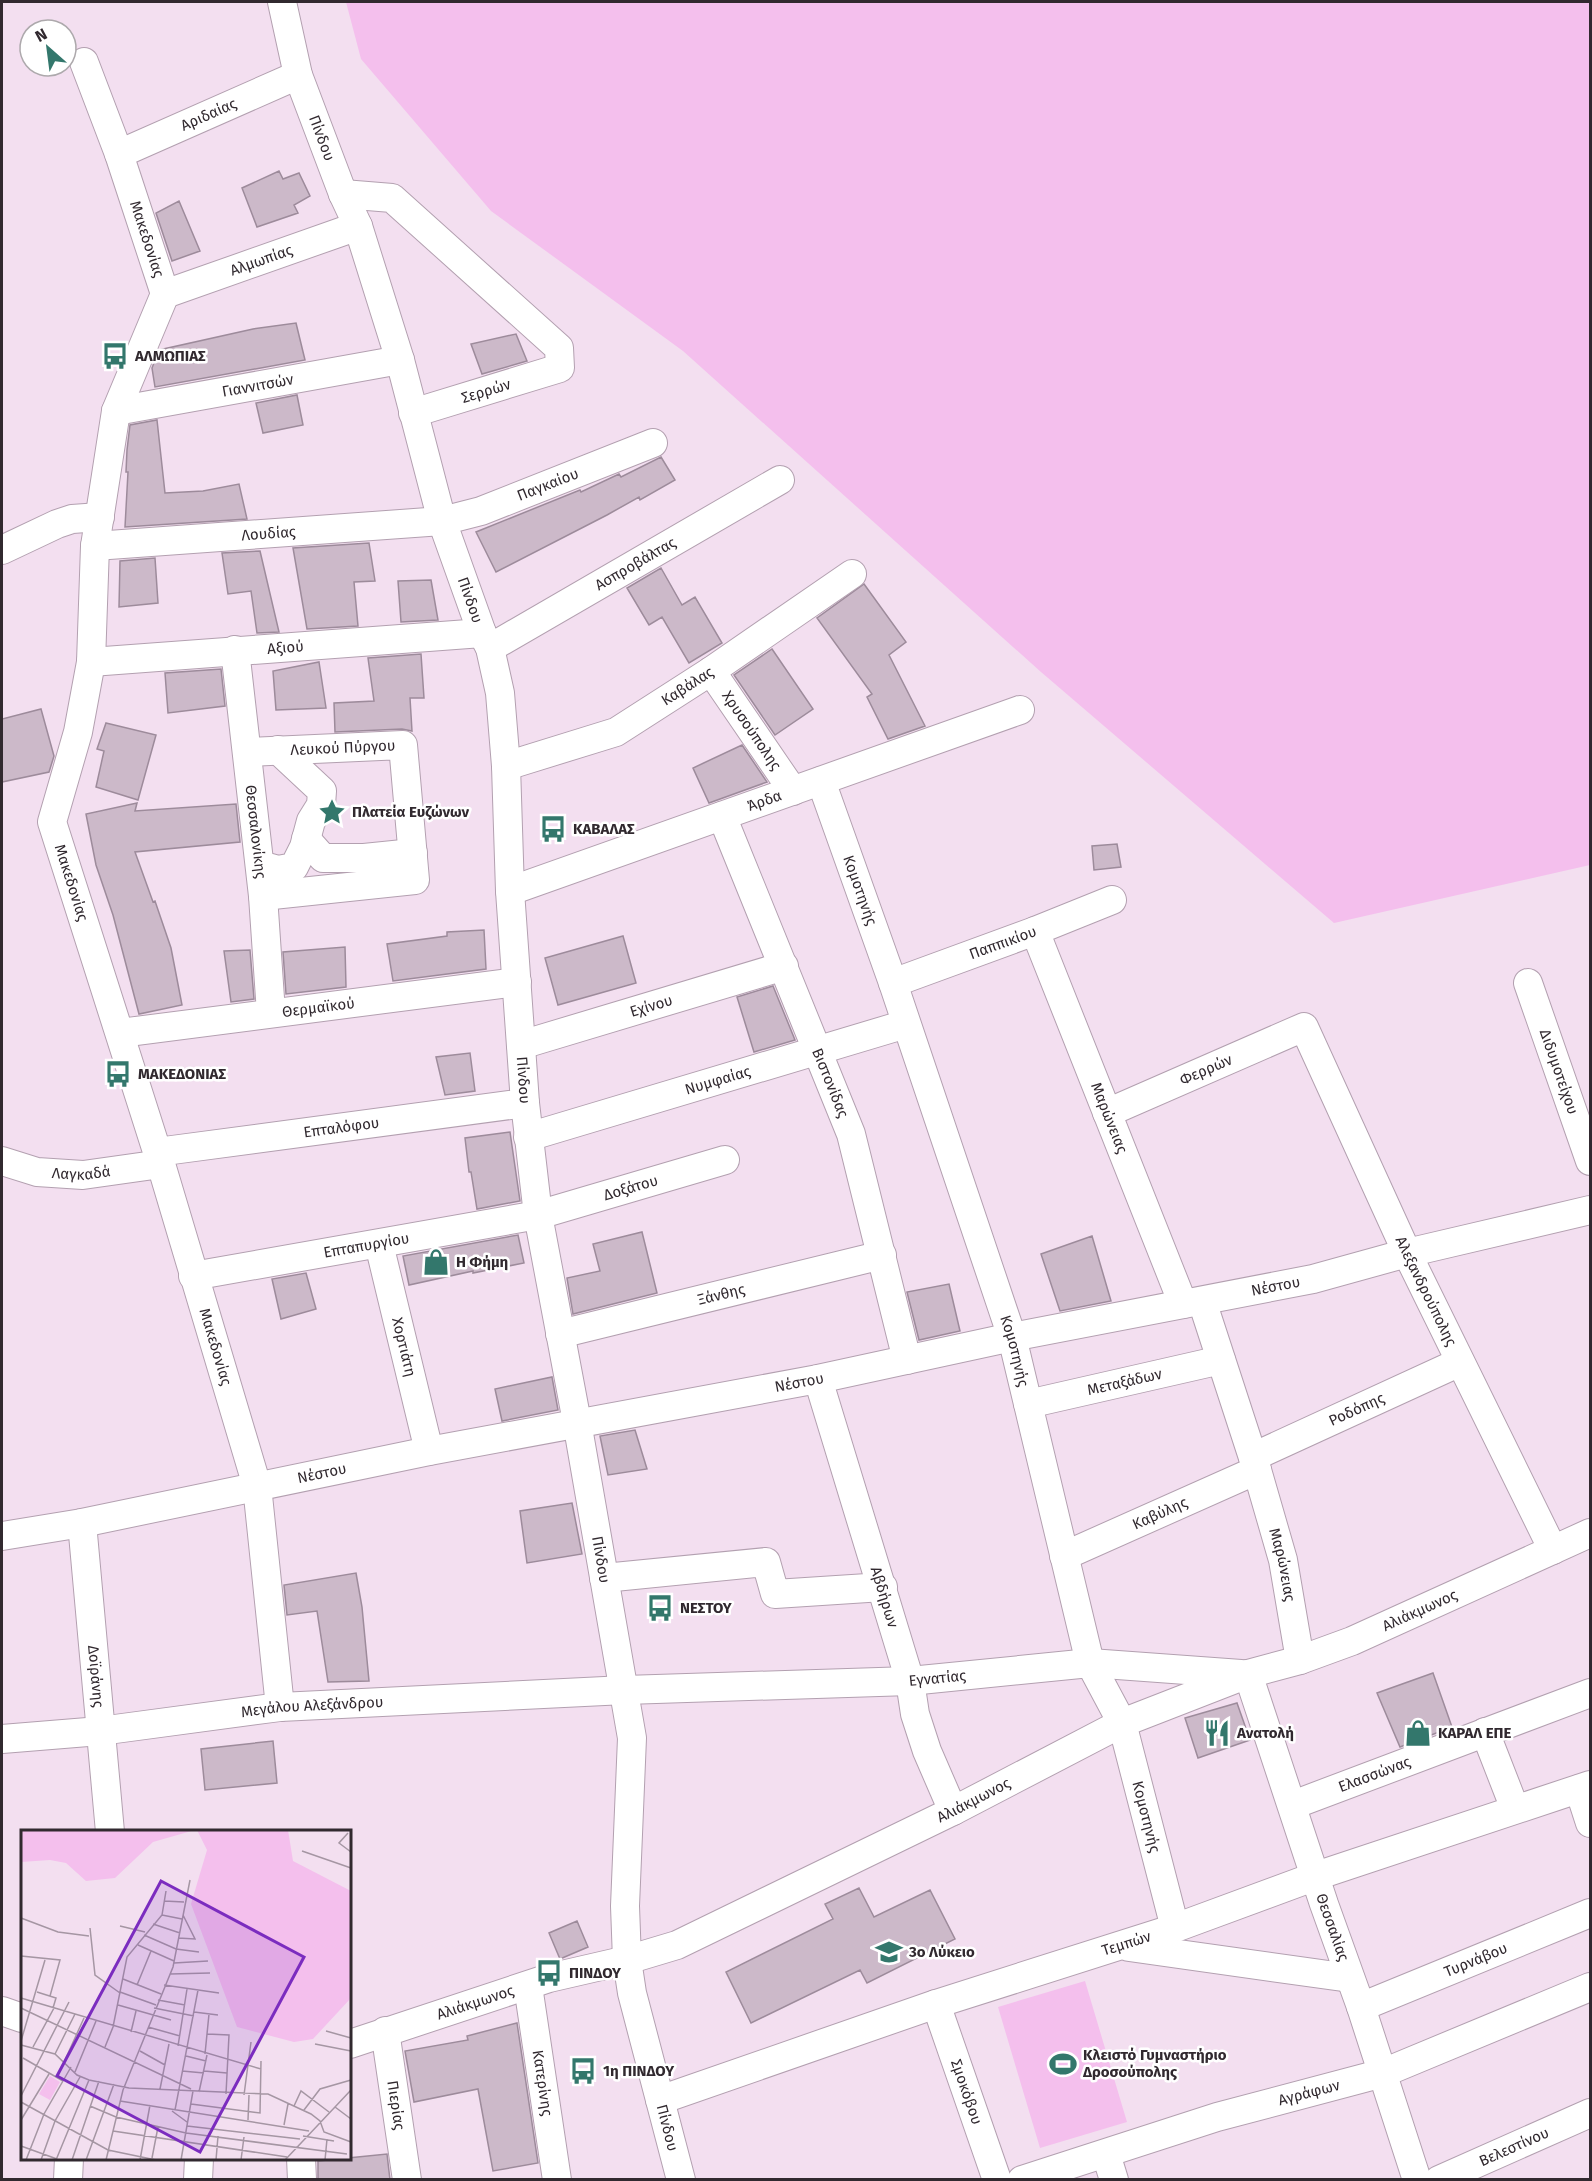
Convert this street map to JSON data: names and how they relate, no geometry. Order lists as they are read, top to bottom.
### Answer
{
  "streets": {
    "street": [
      "Αριδαίας",
      "Πίνδου",
      "Μακεδονίας",
      "Αλμωπίας",
      "Γιαννιτσών",
      "Σερρών",
      "Παγκαίου",
      "Λουδίας",
      "Ασπροβάλτας",
      "Αξιού",
      "Καβάλας",
      "Χρυσούπολης",
      "Λευκού Πύργου",
      "Άρδα",
      "Θεσσαλονίκης",
      "Κομοτηνής",
      "Παππικίου",
      "Εχίνου",
      "Θερμαϊκού",
      "Φερρών",
      "Διδυμοτείχου",
      "Νυμφαίας",
      "Βιστονίδας",
      "Μαρώνειας",
      "Επταλόφου",
      "Λαγκαδά",
      "Δοξάτου",
      "Επταπυργίου",
      "Νέστου",
      "Αλεξανδρούπολης",
      "Ξάνθης",
      "Χορτιάτη",
      "Μεταξάδων",
      "Ροδόπης",
      "Καβύλης",
      "Αβδήρων",
      "Αλιάκμωνος",
      "Δοϊράνης",
      "Εγνατίας",
      "Μεγάλου Αλεξάνδρου",
      "Ελασσώνας",
      "Θεσσαλίας",
      "Τεμπών",
      "Τυρνάβου",
      "Κατερίνης",
      "Σμοκόβου",
      "Αγράφων",
      "Πιερίας",
      "Βελεστίνου"
    ]
  },
  "crossings": [
    ["Αριδαίας", "Πίνδου"],
    ["Αριδαίας", "Μακεδονίας"],
    ["Πίνδου", "Αλμωπίας"],
    ["Πίνδου", "Γιαννιτσών"],
    ["Πίνδου", "Σερρών"],
    ["Πίνδου", "Παγκαίου"],
    ["Πίνδου", "Λουδίας"],
    ["Πίνδου", "Ασπροβάλτας"],
    ["Πίνδου", "Αξιού"],
    ["Πίνδου", "Καβάλας"],
    ["Πίνδου", "Άρδα"],
    ["Πίνδου", "Εχίνου"],
    ["Πίνδου", "Θερμαϊκού"],
    ["Πίνδου", "Νυμφαίας"],
    ["Πίνδου", "Επταλόφου"],
    ["Πίνδου", "Δοξάτου"],
    ["Πίνδου", "Επταπυργίου"],
    ["Πίνδου", "Νέστου"],
    ["Πίνδου", "Ξάνθης"],
    ["Πίνδου", "Αλιάκμωνος"],
    ["Πίνδου", "Εγνατίας"],
    ["Πίνδου", "Μεγάλου Αλεξάνδρου"],
    ["Πίνδου", "Τεμπών"],
    ["Μακεδονίας", "Αλμωπίας"],
    ["Μακεδονίας", "Γιαννιτσών"],
    ["Μακεδονίας", "Λουδίας"],
    ["Μακεδονίας", "Αξιού"],
    ["Μακεδονίας", "Θερμαϊκού"],
    ["Μακεδονίας", "Επταλόφου"],
    ["Μακεδονίας", "Λαγκαδά"],
    ["Μακεδονίας", "Επταπυργίου"],
    ["Μακεδονίας", "Νέστου"],
    ["Μακεδονίας", "Μεγάλου Αλεξάνδρου"],
    ["Παγκαίου", "Λουδίας"],
    ["Ασπροβάλτας", "Αξιού"],
    ["Αξιού", "Θεσσαλονίκης"],
    ["Καβάλας", "Χρυσούπολης"],
    ["Χρυσούπολης", "Άρδα"],
    ["Λευκού Πύργου", "Θεσσαλονίκης"],
    ["Άρδα", "Κομοτηνής"],
    ["Άρδα", "Βιστονίδας"],
    ["Θεσσαλονίκης", "Θερμαϊκού"],
    ["Κομοτηνής", "Παππικίου"],
    ["Κομοτηνής", "Νυμφαίας"],
    ["Κομοτηνής", "Νέστου"],
    ["Κομοτηνής", "Μεταξάδων"],
    ["Κομοτηνής", "Καβύλης"],
    ["Κομοτηνής", "Αλιάκμωνος"],
    ["Κομοτηνής", "Εγνατίας"],
    ["Κομοτηνής", "Τεμπών"],
    ["Παππικίου", "Μαρώνειας"],
    ["Εχίνου", "Βιστονίδας"],
    ["Φερρών", "Μαρώνειας"],
    ["Φερρών", "Αλεξανδρούπολης"],
    ["Νυμφαίας", "Βιστονίδας"],
    ["Βιστονίδας", "Νέστου"],
    ["Βιστονίδας", "Ξάνθης"],
    ["Μαρώνειας", "Νέστου"],
    ["Μαρώνειας", "Μεταξάδων"],
    ["Μαρώνειας", "Ροδόπης"],
    ["Μαρώνειας", "Καβύλης"],
    ["Μαρώνειας", "Αλιάκμωνος"],
    ["Επταλόφου", "Λαγκαδά"],
    ["Δοξάτου", "Επταπυργίου"],
    ["Επταπυργίου", "Χορτιάτη"],
    ["Νέστου", "Αλεξανδρούπολης"],
    ["Νέστου", "Χορτιάτη"],
    ["Νέστου", "Αβδήρων"],
    ["Νέστου", "Δοϊράνης"],
    ["Αλεξανδρούπολης", "Ροδόπης"],
    ["Αλεξανδρούπολης", "Αλιάκμωνος"],
    ["Ροδόπης", "Καβύλης"],
    ["Αβδήρων", "Αλιάκμωνος"],
    ["Αβδήρων", "Εγνατίας"],
    ["Αλιάκμωνος", "Εγνατίας"],
    ["Αλιάκμωνος", "Θεσσαλίας"],
    ["Αλιάκμωνος", "Κατερίνης"],
    ["Αλιάκμωνος", "Πιερίας"],
    ["Δοϊράνης", "Μεγάλου Αλεξάνδρου"],
    ["Εγνατίας", "Μεγάλου Αλεξάνδρου"],
    ["Εγνατίας", "Θεσσαλίας"],
    ["Ελασσώνας", "Θεσσαλίας"],
    ["Θεσσαλίας", "Τεμπών"],
    ["Θεσσαλίας", "Τυρνάβου"],
    ["Θεσσαλίας", "Αγράφων"],
    ["Τεμπών", "Σμοκόβου"]
  ],
  "places": {
    "bus stop": [
      "ΑΛΜΩΠΙΑΣ",
      "ΚΑΒΑΛΑΣ",
      "ΜΑΚΕΔΟΝΙΑΣ",
      "ΝΕΣΤΟΥ",
      "ΠΙΝΔΟΥ",
      "1η ΠΙΝΔΟΥ"
    ],
    "place": ["Πλατεία Ευζώνων"],
    "shop": ["Η Φήμη", "ΚΑΡΑΛ ΕΠΕ"],
    "restaurant": ["Ανατολή"],
    "school or university": ["3ο Λύκειο"],
    "sports": ["Κλειστό Γυμναστήριο Δροσούπολης"]
  },
  "north": "top left"
}
